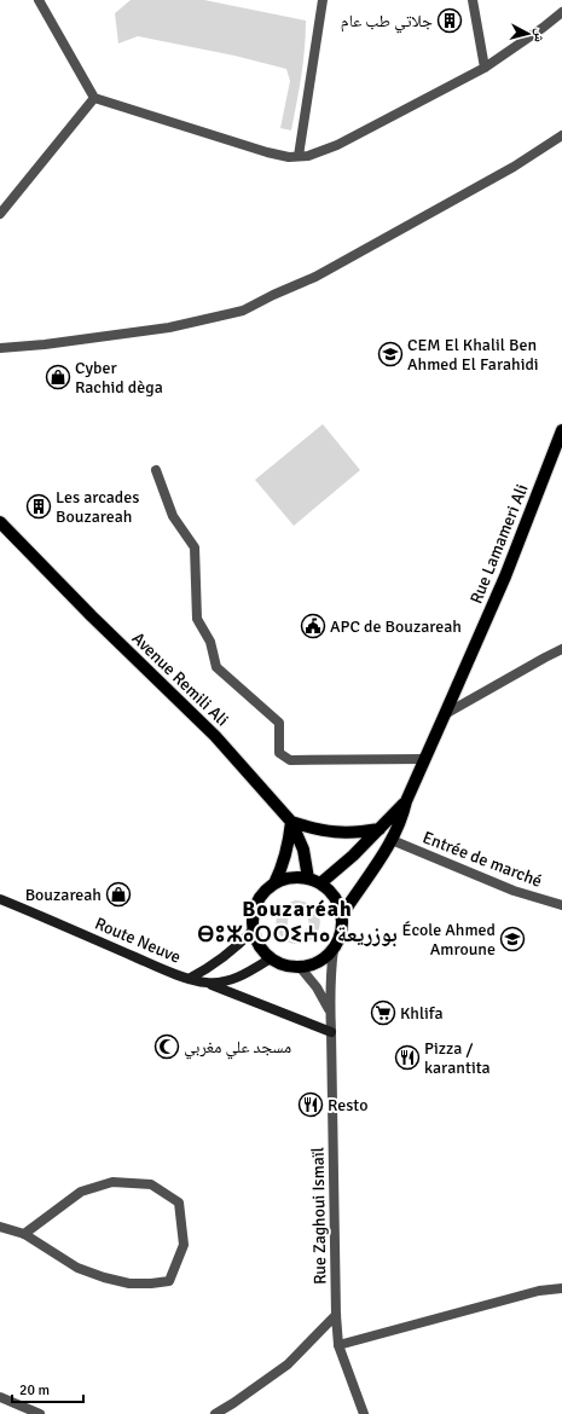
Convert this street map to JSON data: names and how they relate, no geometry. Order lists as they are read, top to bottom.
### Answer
{
  "streets": {
    "main road": ["Rue Lamameri Ali", "Avenue Remili Ali", "Route Neuve"],
    "street": ["Entrée de marché", "Rue Zaghoui Ismaïl"]
  },
  "crossings": [
    ["Avenue Remili Ali", "Route Neuve"],
    ["Avenue Remili Ali", "Rue Zaghoui Ismaïl"],
    ["Route Neuve", "Rue Zaghoui Ismaïl"]
  ],
  "districts": ["Bouzaréah ⴱⵓⵣⴰⵔⵔⵉⵄⴰ بوزريعة"],
  "places": {
    "building": ["جلاتي طب عام", "Les arcades Bouzareah"],
    "school or university": ["CEM El Khalil Ben Ahmed El Farahidi", "École Ahmed Amroune"],
    "shop": ["Cyber Rachid dèga", "Bouzareah"],
    "public building": ["APC de Bouzareah"],
    "supermarket": ["Khlifa"],
    "mosque": ["مسجد علي مغربي"],
    "restaurant": ["Pizza / karantita", "Resto"]
  },
  "scale_bar": "20 m",
  "north": "right"
}
